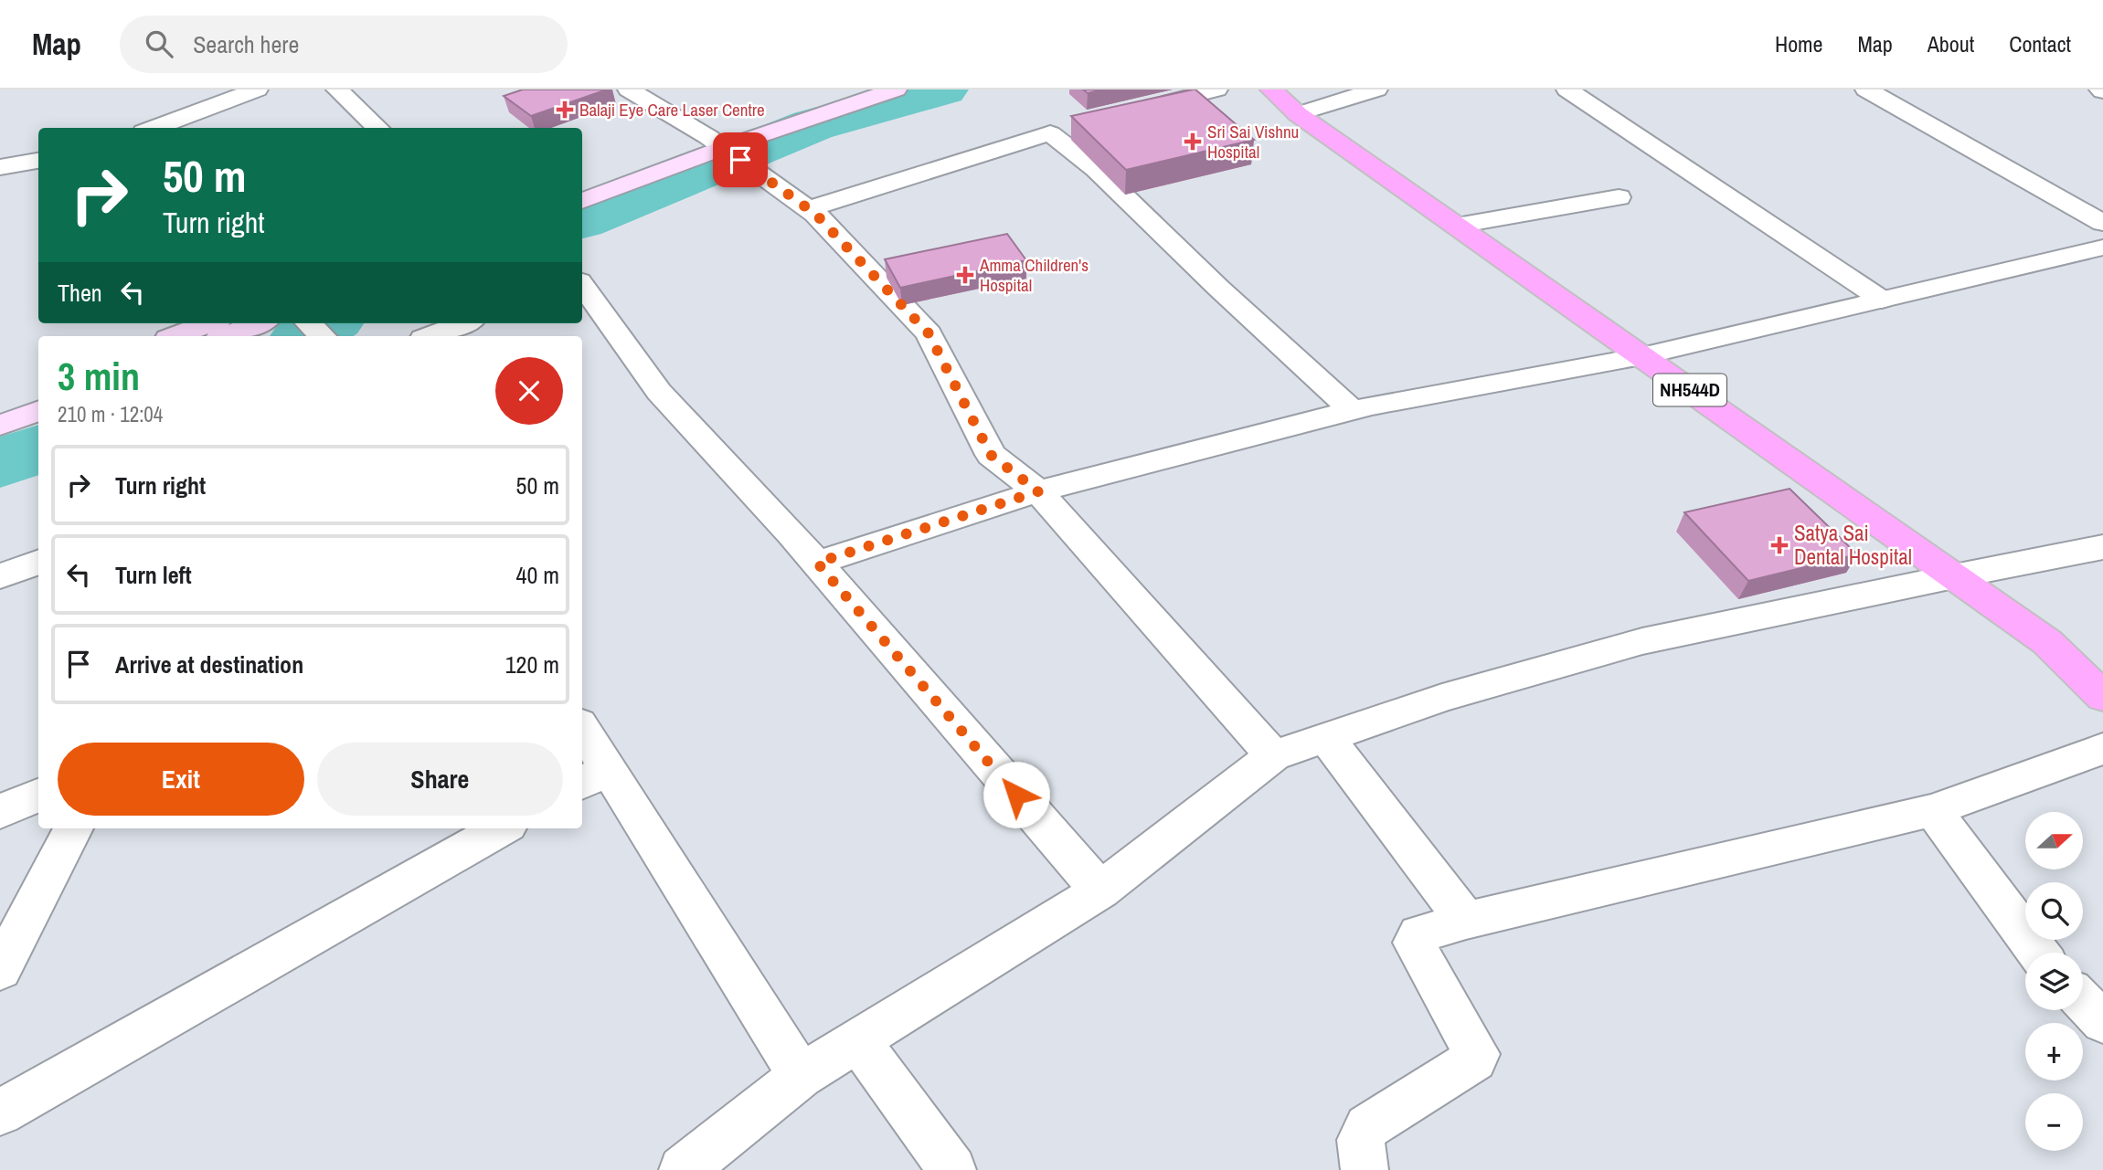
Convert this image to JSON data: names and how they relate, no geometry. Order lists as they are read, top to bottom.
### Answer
{
  "streets": {
    "highway": ["NH544D"]
  },
  "places": {
    "health": [
      "Balaji Eye Care Laser Centre",
      "Sri Sai Vishnu Hospital",
      "Amma Children's Hospital",
      "Satya Sai Dental Hospital"
    ]
  },
  "north": "right",
  "page": {
    "header": "Map",
    "search": "Search here",
    "nav": [
      "Home",
      "Map",
      "About",
      "Contact"
    ],
    "turn": ["50 m", "Turn right"],
    "then": "Then",
    "heading": ["3 min", "210 m · 12:04"],
    "list": [
      {
        "name": "Turn right",
        "value": "50 m"
      },
      {
        "name": "Turn left",
        "value": "40 m"
      },
      {
        "name": "Arrive at destination",
        "value": "120 m"
      }
    ],
    "buttons": ["Exit", "Share"],
    "map_buttons": ["+", "−"]
  }
}
